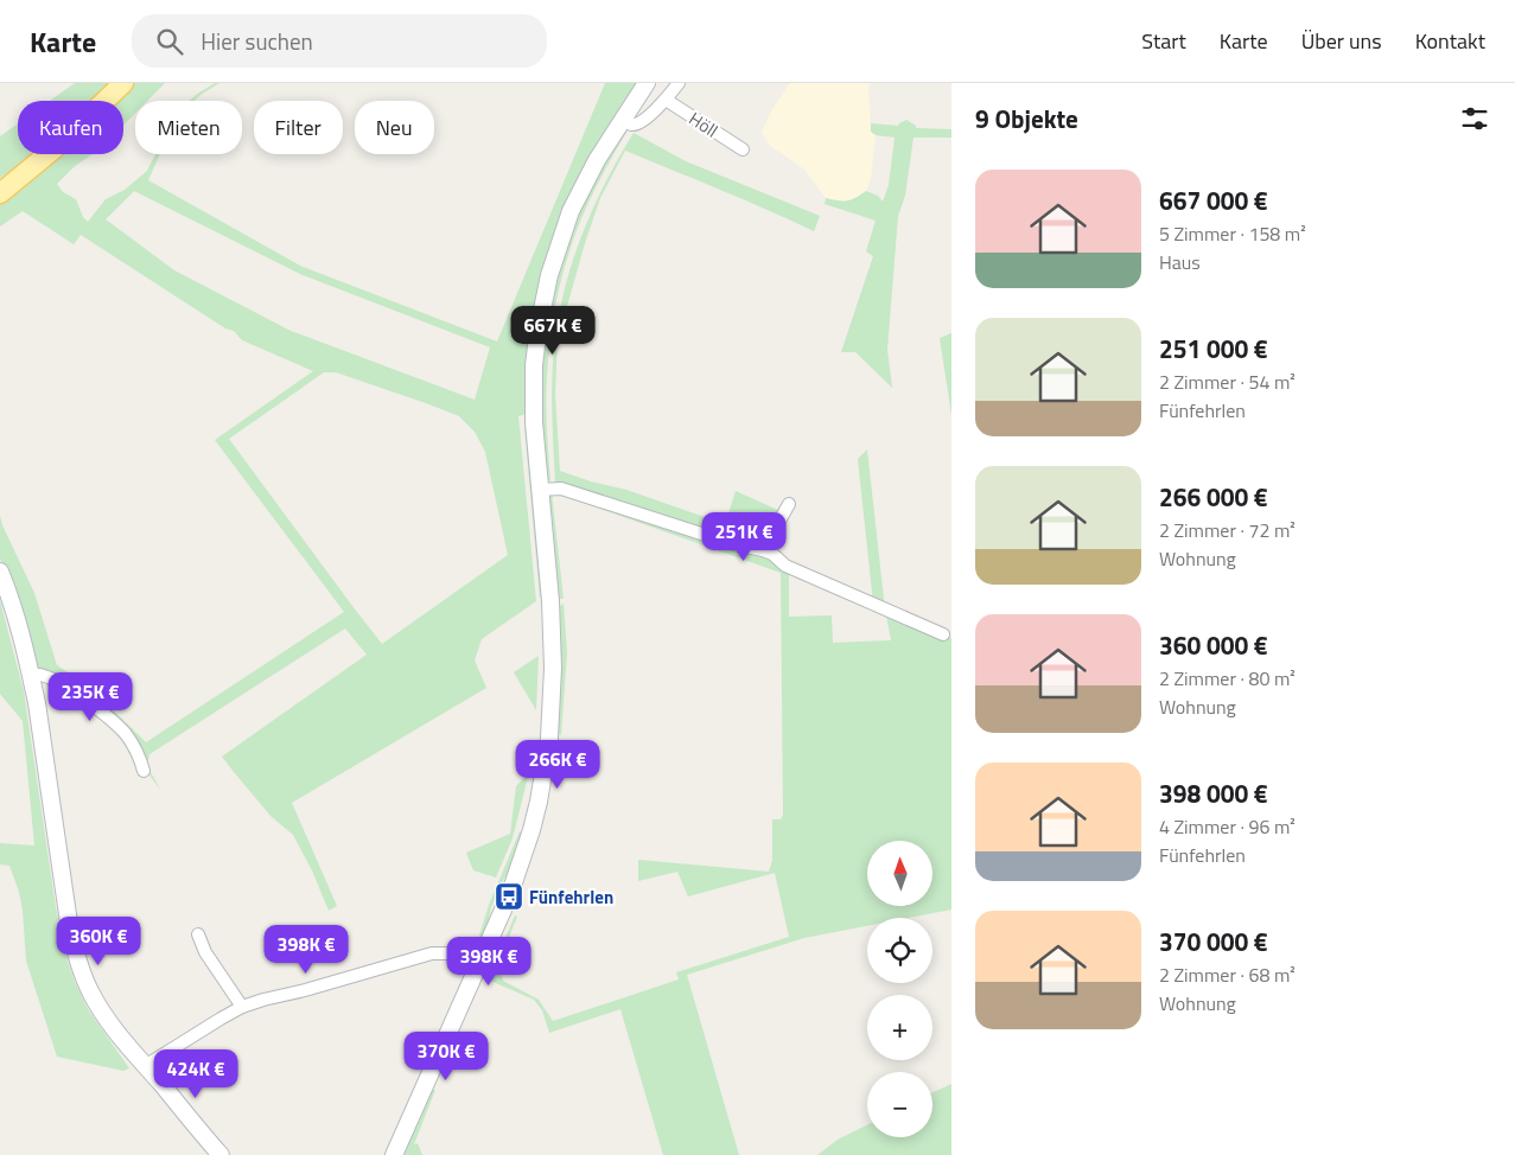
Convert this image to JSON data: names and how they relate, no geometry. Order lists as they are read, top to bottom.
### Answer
{
  "streets": {
    "street": ["Höll"]
  },
  "places": {
    "bus stop": ["Fünfehrlen"]
  },
  "north": "top",
  "page": {
    "header": "Karte",
    "search": "Hier suchen",
    "nav": [
      "Start",
      "Karte",
      "Über uns",
      "Kontakt"
    ],
    "heading": "9 Objekte",
    "chip": [
      "Kaufen",
      "Mieten",
      "Filter",
      "Neu"
    ],
    "list": [
      {
        "name": "667 000 €",
        "note": "5 Zimmer · 158 m² · Haus"
      },
      {
        "name": "251 000 €",
        "note": "2 Zimmer · 54 m² · Fünfehrlen"
      },
      {
        "name": "266 000 €",
        "note": "2 Zimmer · 72 m² · Wohnung"
      },
      {
        "name": "360 000 €",
        "note": "2 Zimmer · 80 m² · Wohnung"
      },
      {
        "name": "398 000 €",
        "note": "4 Zimmer · 96 m² · Fünfehrlen"
      },
      {
        "name": "370 000 €",
        "note": "2 Zimmer · 68 m² · Wohnung"
      }
    ],
    "price": [
      "667K €",
      "251K €",
      "235K €",
      "266K €",
      "360K €",
      "398K €",
      "398K €",
      "370K €",
      "424K €"
    ],
    "map_buttons": ["+", "−"]
  }
}
